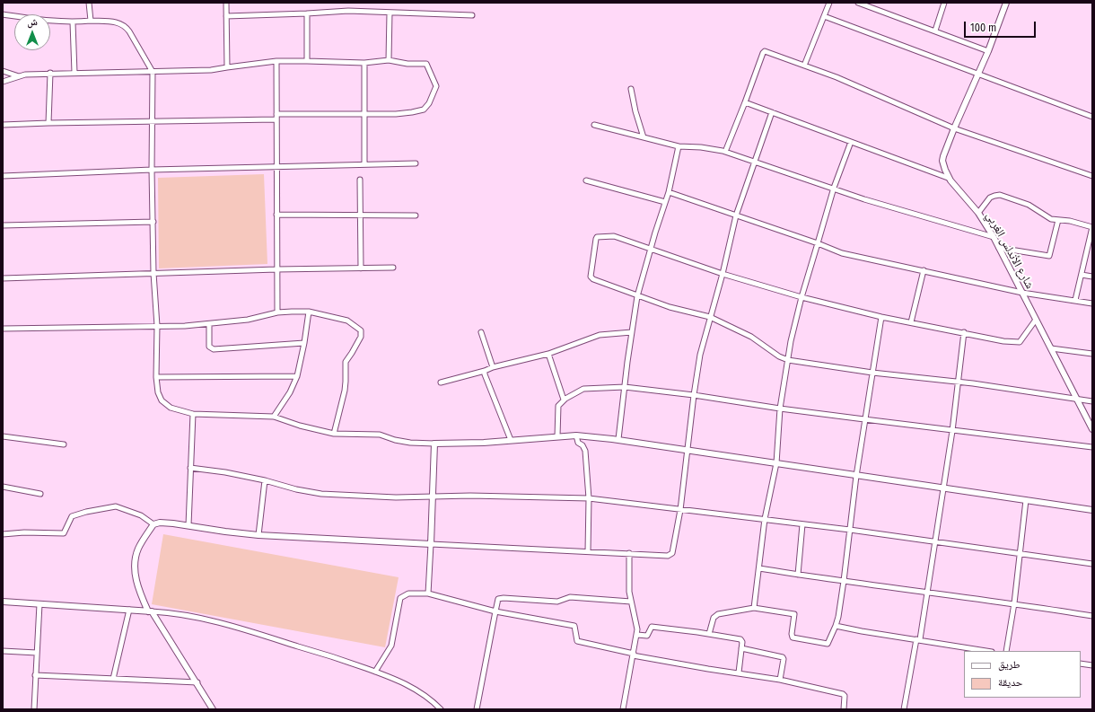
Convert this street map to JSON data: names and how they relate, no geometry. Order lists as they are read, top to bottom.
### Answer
{
  "streets": {
    "street": ["شارع الأندلس الغربي"]
  },
  "legend": ["طريق", "حديقة"],
  "scale_bar": "100 m",
  "north": "top"
}
